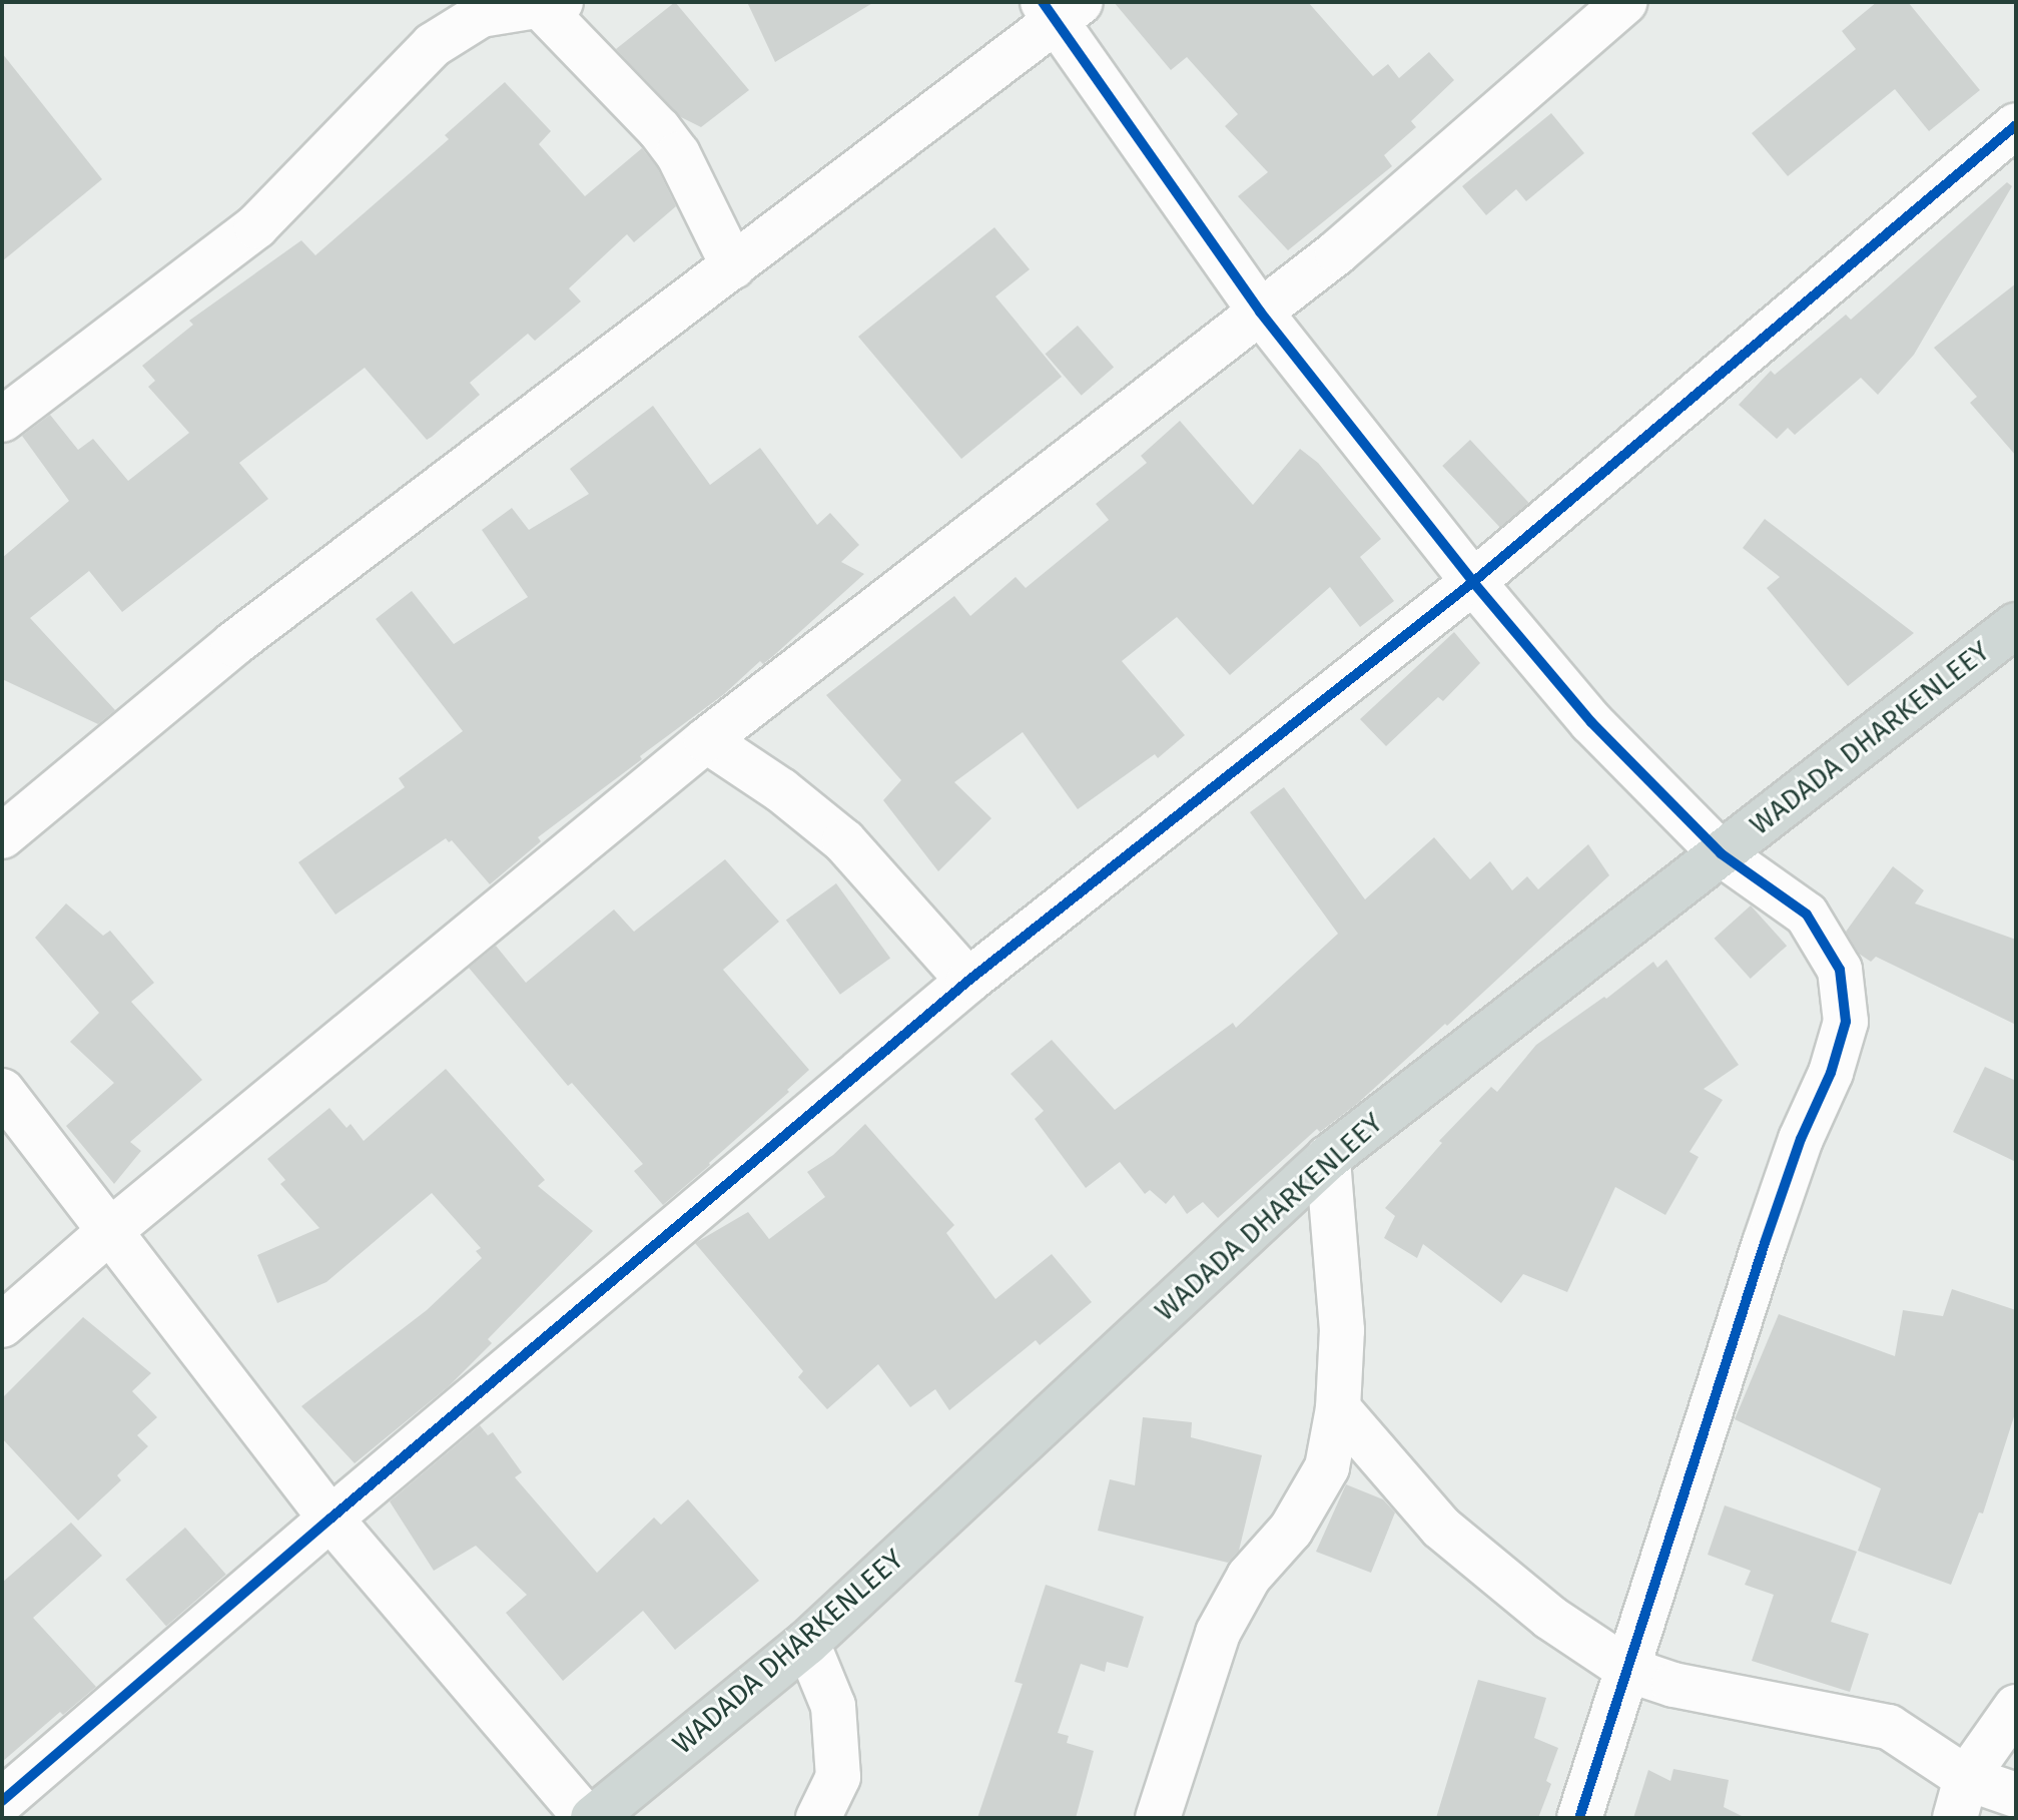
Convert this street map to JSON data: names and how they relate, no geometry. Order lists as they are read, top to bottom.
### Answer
{
  "streets": {
    "main road": ["WADADA DHARKENLEEY"]
  }
}
